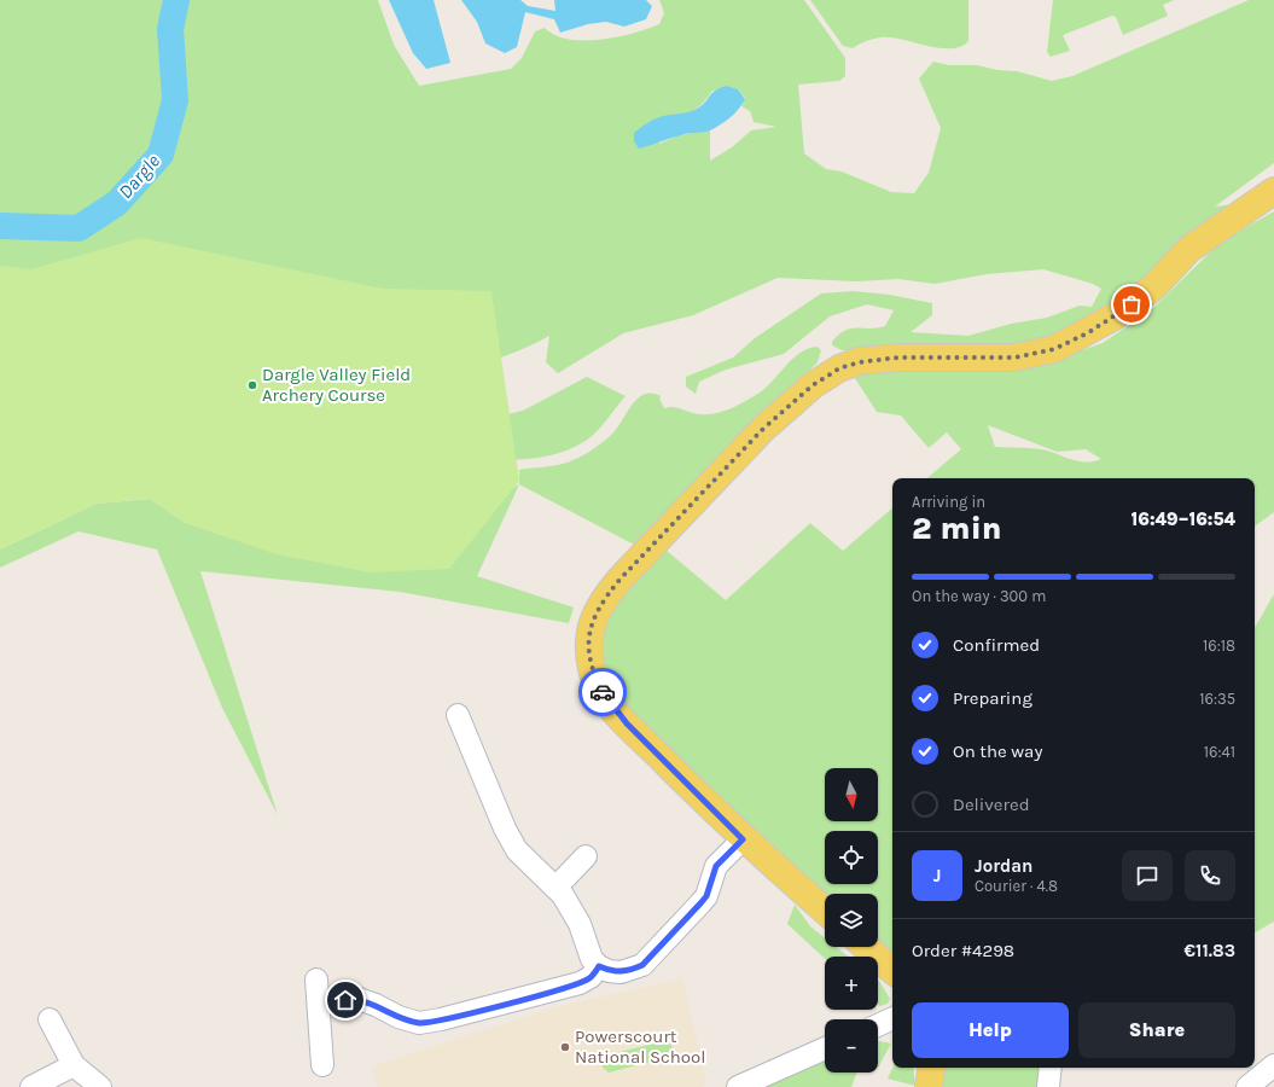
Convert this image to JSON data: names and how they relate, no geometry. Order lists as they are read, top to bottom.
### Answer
{
  "water": ["Dargle"],
  "places": ["Dargle Valley Field Archery Course", "Powerscourt National School"],
  "north": "bottom",
  "page": {
    "heading": ["2 min", "Arriving in", "16:49–16:54"],
    "panel": [
      "Jordan",
      "Courier · 4.8",
      "Order #4298",
      "€11.83"
    ],
    "bar": "On the way · 300 m",
    "list": [
      ["Confirmed", "16:18"],
      ["Preparing", "16:35"],
      ["On the way", "16:41"],
      "Delivered"
    ],
    "map_buttons": ["+", "−"],
    "round": "J",
    "buttons": ["Help", "Share"]
  }
}
